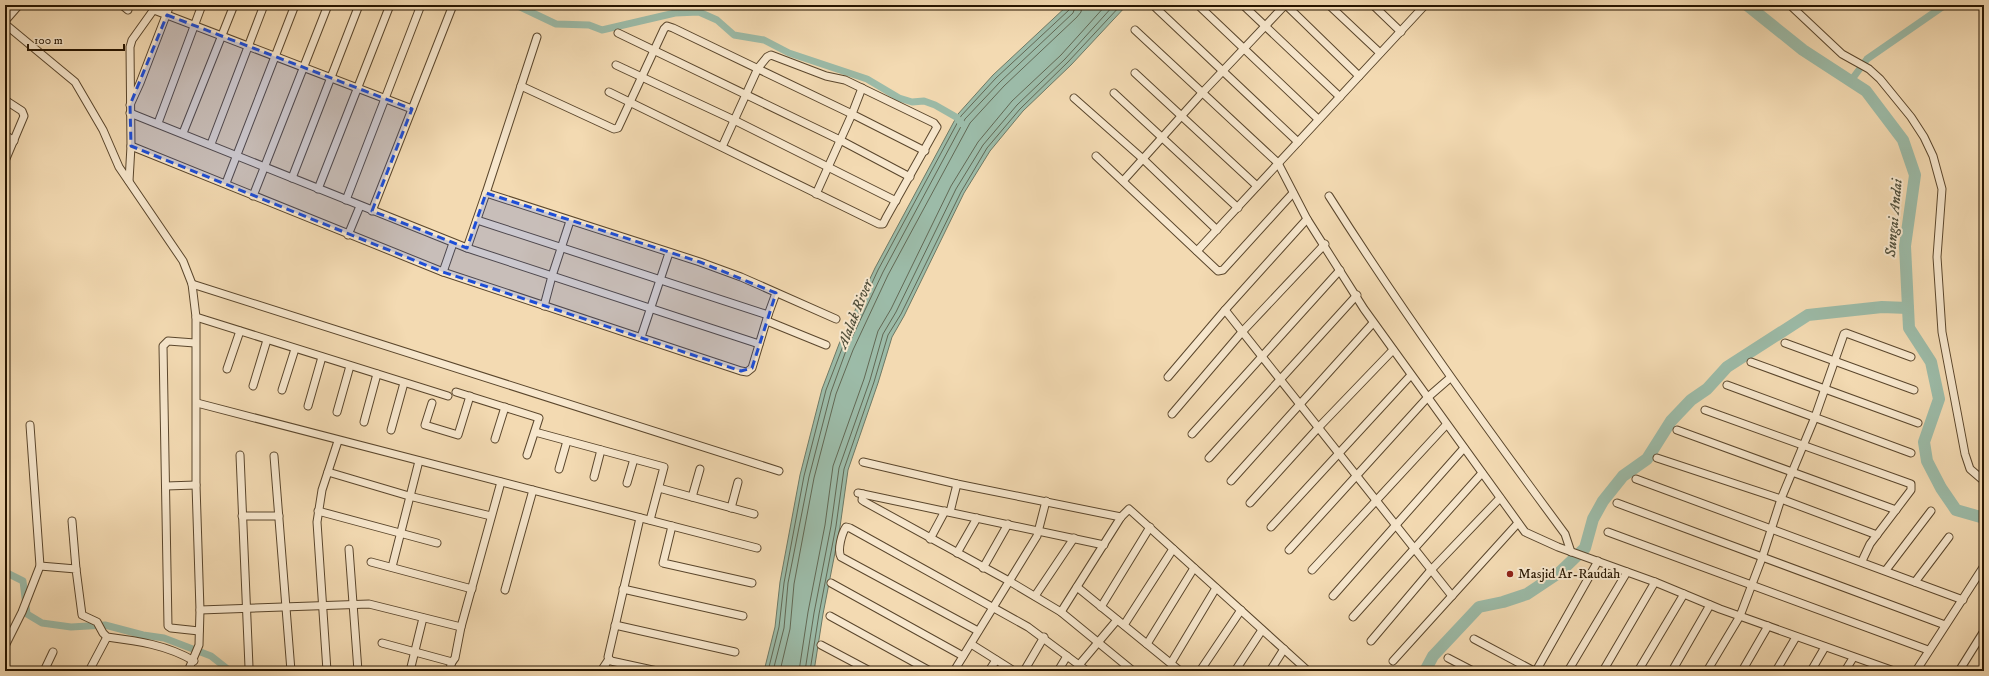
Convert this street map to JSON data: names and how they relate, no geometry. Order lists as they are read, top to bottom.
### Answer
{
  "water": ["Sungai Andai", "Alalak River"],
  "places": ["Masjid Ar-Raudah"],
  "scale_bar": "100 m"
}
